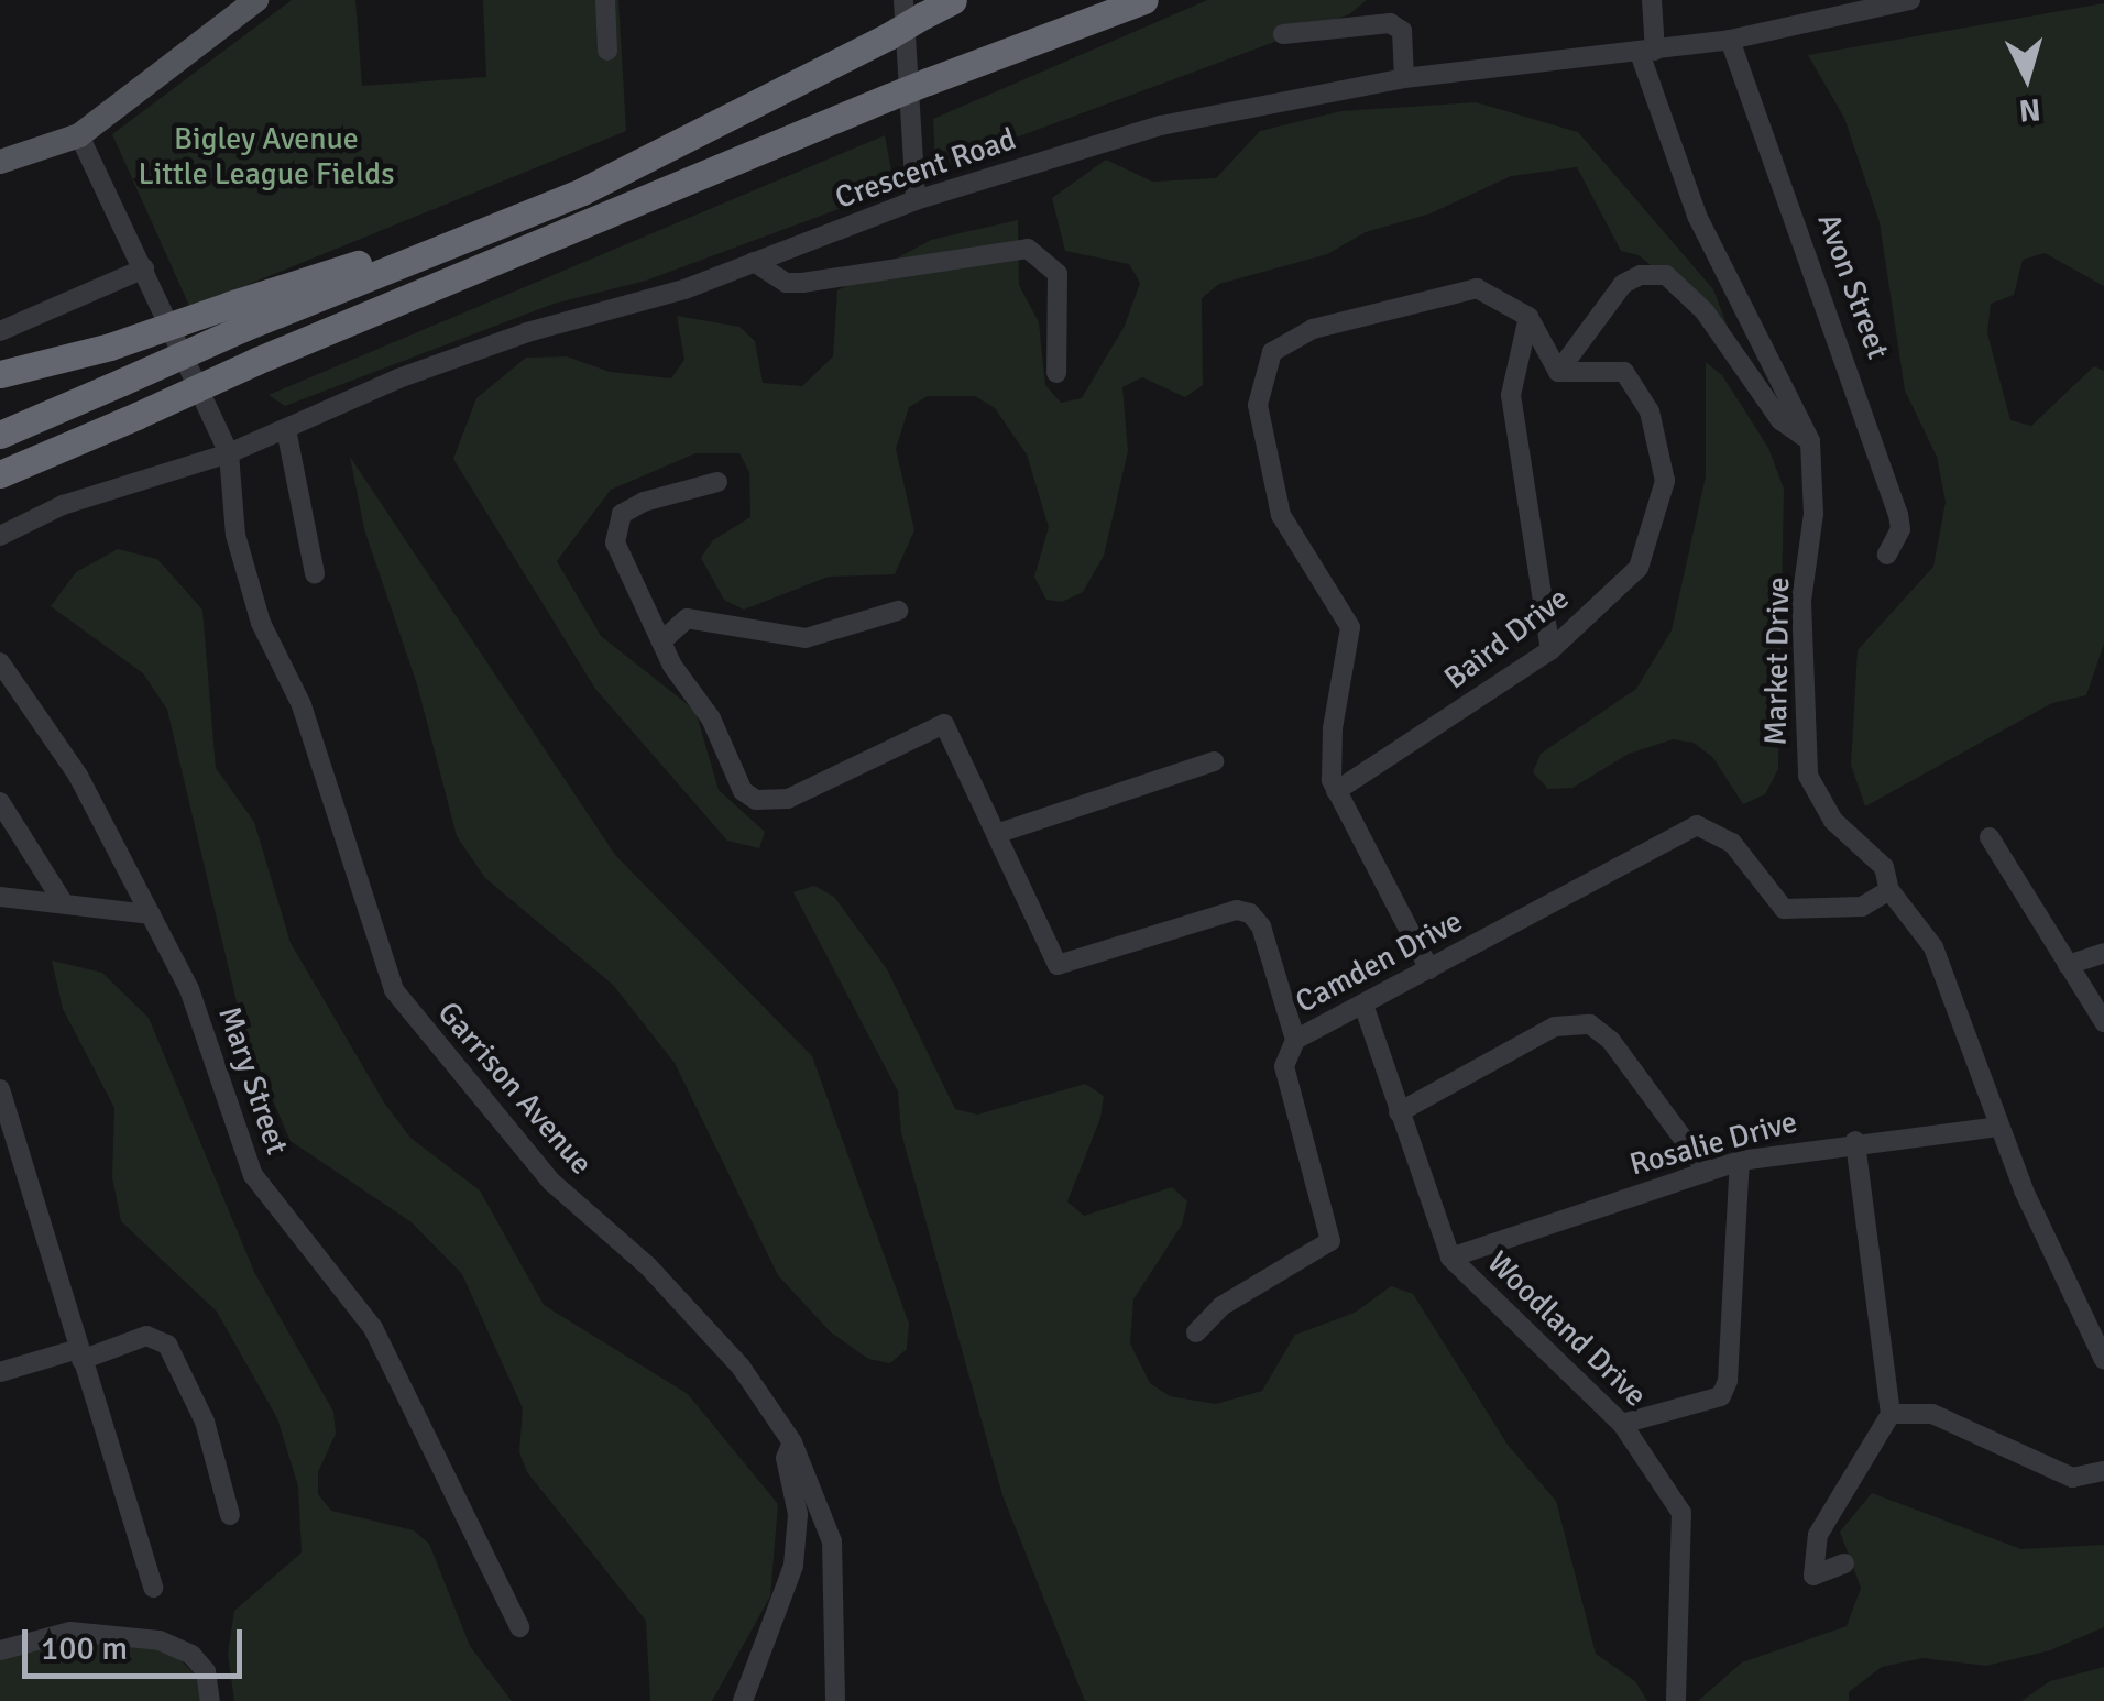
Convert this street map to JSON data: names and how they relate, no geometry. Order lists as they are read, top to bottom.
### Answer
{
  "streets": {
    "street": [
      "Crescent Road",
      "Avon Street",
      "Baird Drive",
      "Market Drive",
      "Camden Drive",
      "Mary Street",
      "Garrison Avenue",
      "Rosalie Drive",
      "Woodland Drive"
    ]
  },
  "crossings": [
    ["Crescent Road", "Avon Street"],
    ["Crescent Road", "Market Drive"],
    ["Crescent Road", "Garrison Avenue"],
    ["Market Drive", "Camden Drive"],
    ["Market Drive", "Rosalie Drive"],
    ["Camden Drive", "Woodland Drive"],
    ["Rosalie Drive", "Woodland Drive"]
  ],
  "parks": ["Bigley Avenue Little League Fields"],
  "scale_bar": "100 m",
  "north": "bottom"
}
